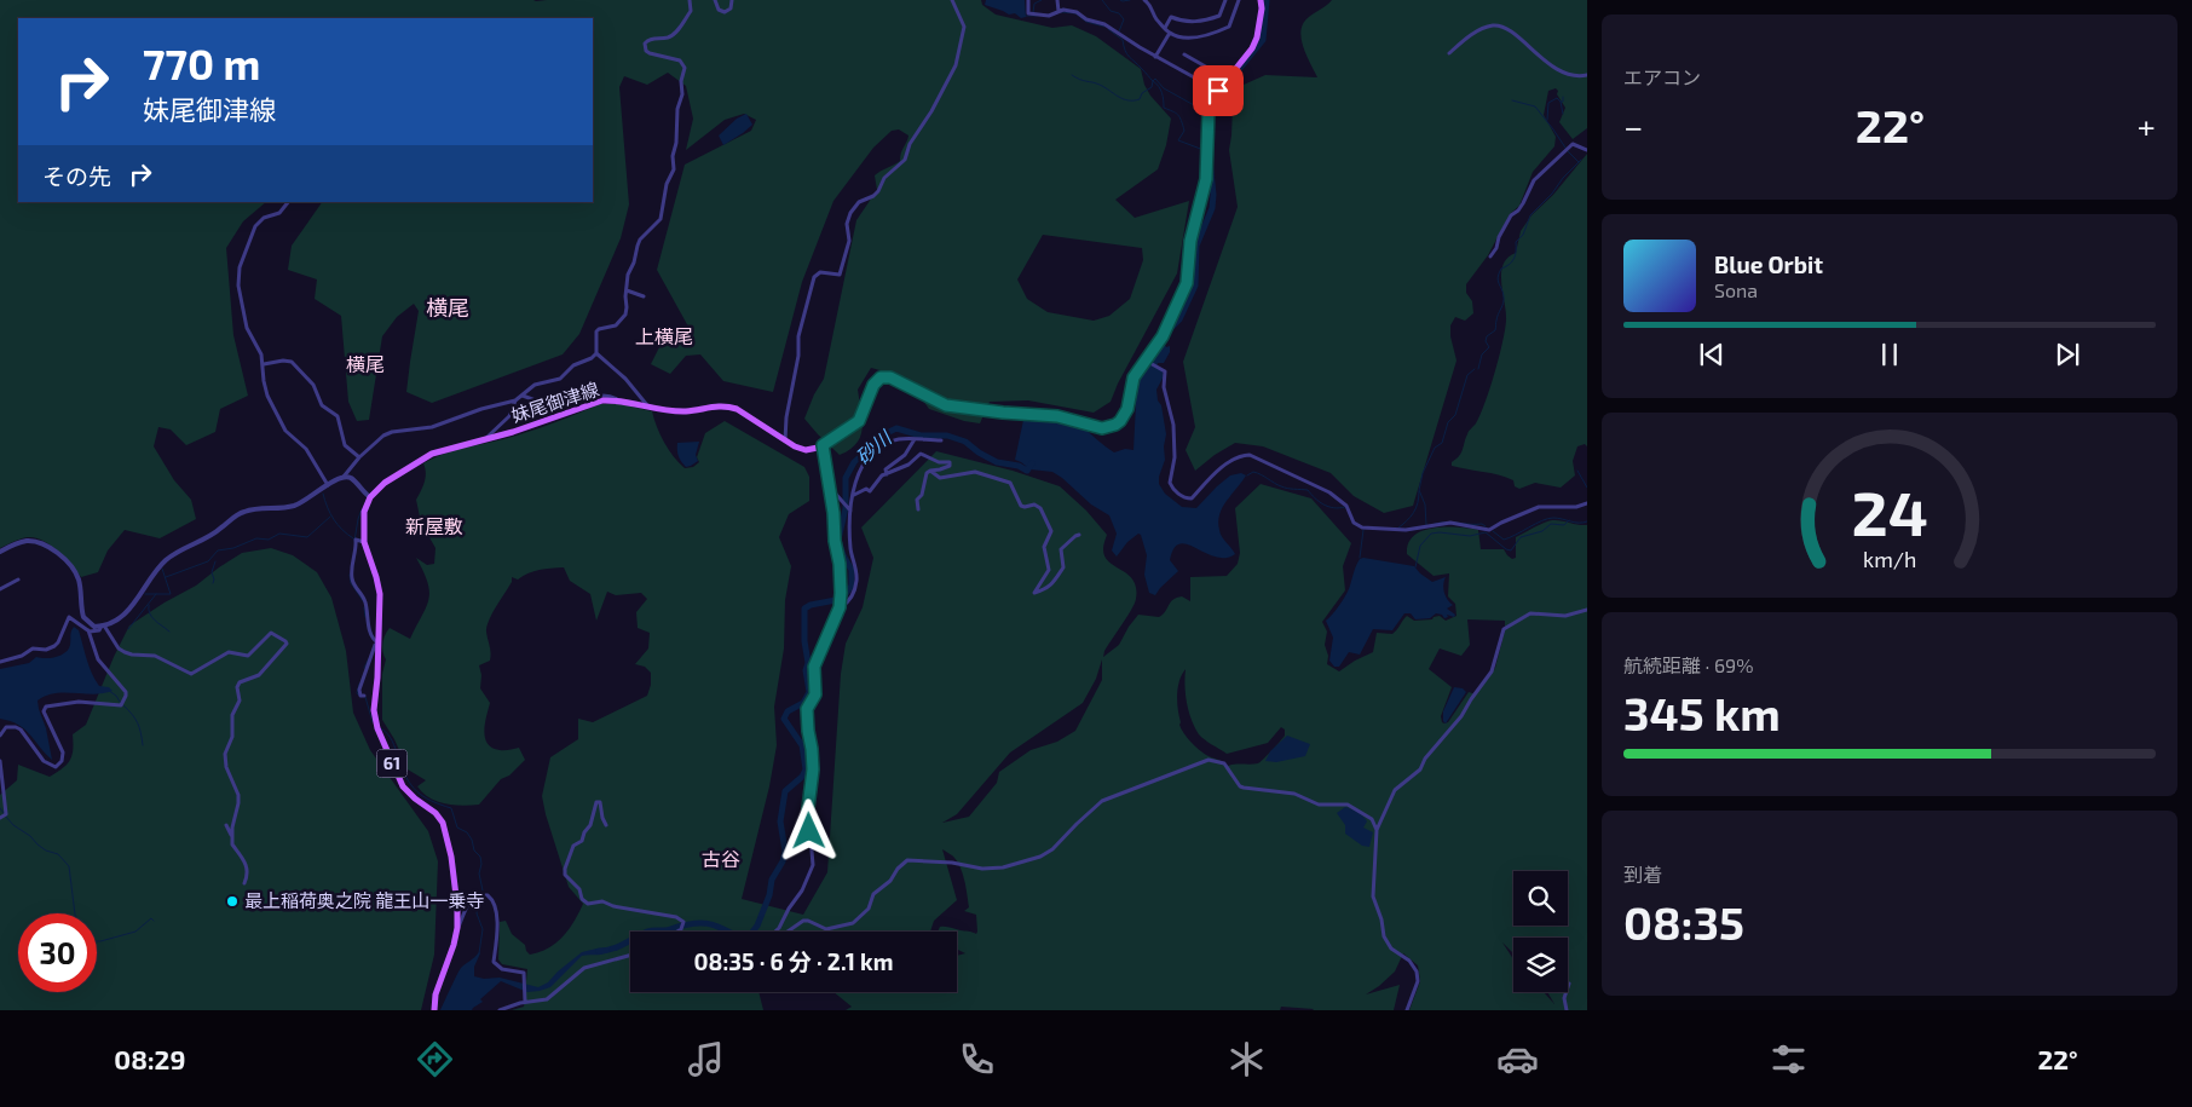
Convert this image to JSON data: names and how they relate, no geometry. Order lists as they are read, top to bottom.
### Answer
{
  "streets": {
    "main road": ["妹尾御津線", "61"]
  },
  "crossings": [
    ["妹尾御津線", "61"]
  ],
  "districts": [
    "横尾",
    "上横尾",
    "横尾",
    "新屋敷",
    "古谷"
  ],
  "water": ["砂川"],
  "places": ["最上稲荷奥之院 龍王山一乗寺"],
  "page": {
    "tile": [
      "エアコン",
      ["航続距離 · 69%", "345 km"],
      ["到着", "08:35"]
    ],
    "turn": ["770 m", "妹尾御津線"],
    "heat": ["−", "22°", "+"],
    "then": "その先",
    "song": ["Blue Orbit", "Sona"],
    "limit": "30",
    "trip": "08:35 · 6 分 · 2.1 km",
    "tabs": ["08:29", "22°"],
    "gauge": ["24", "km/h"]
  }
}
